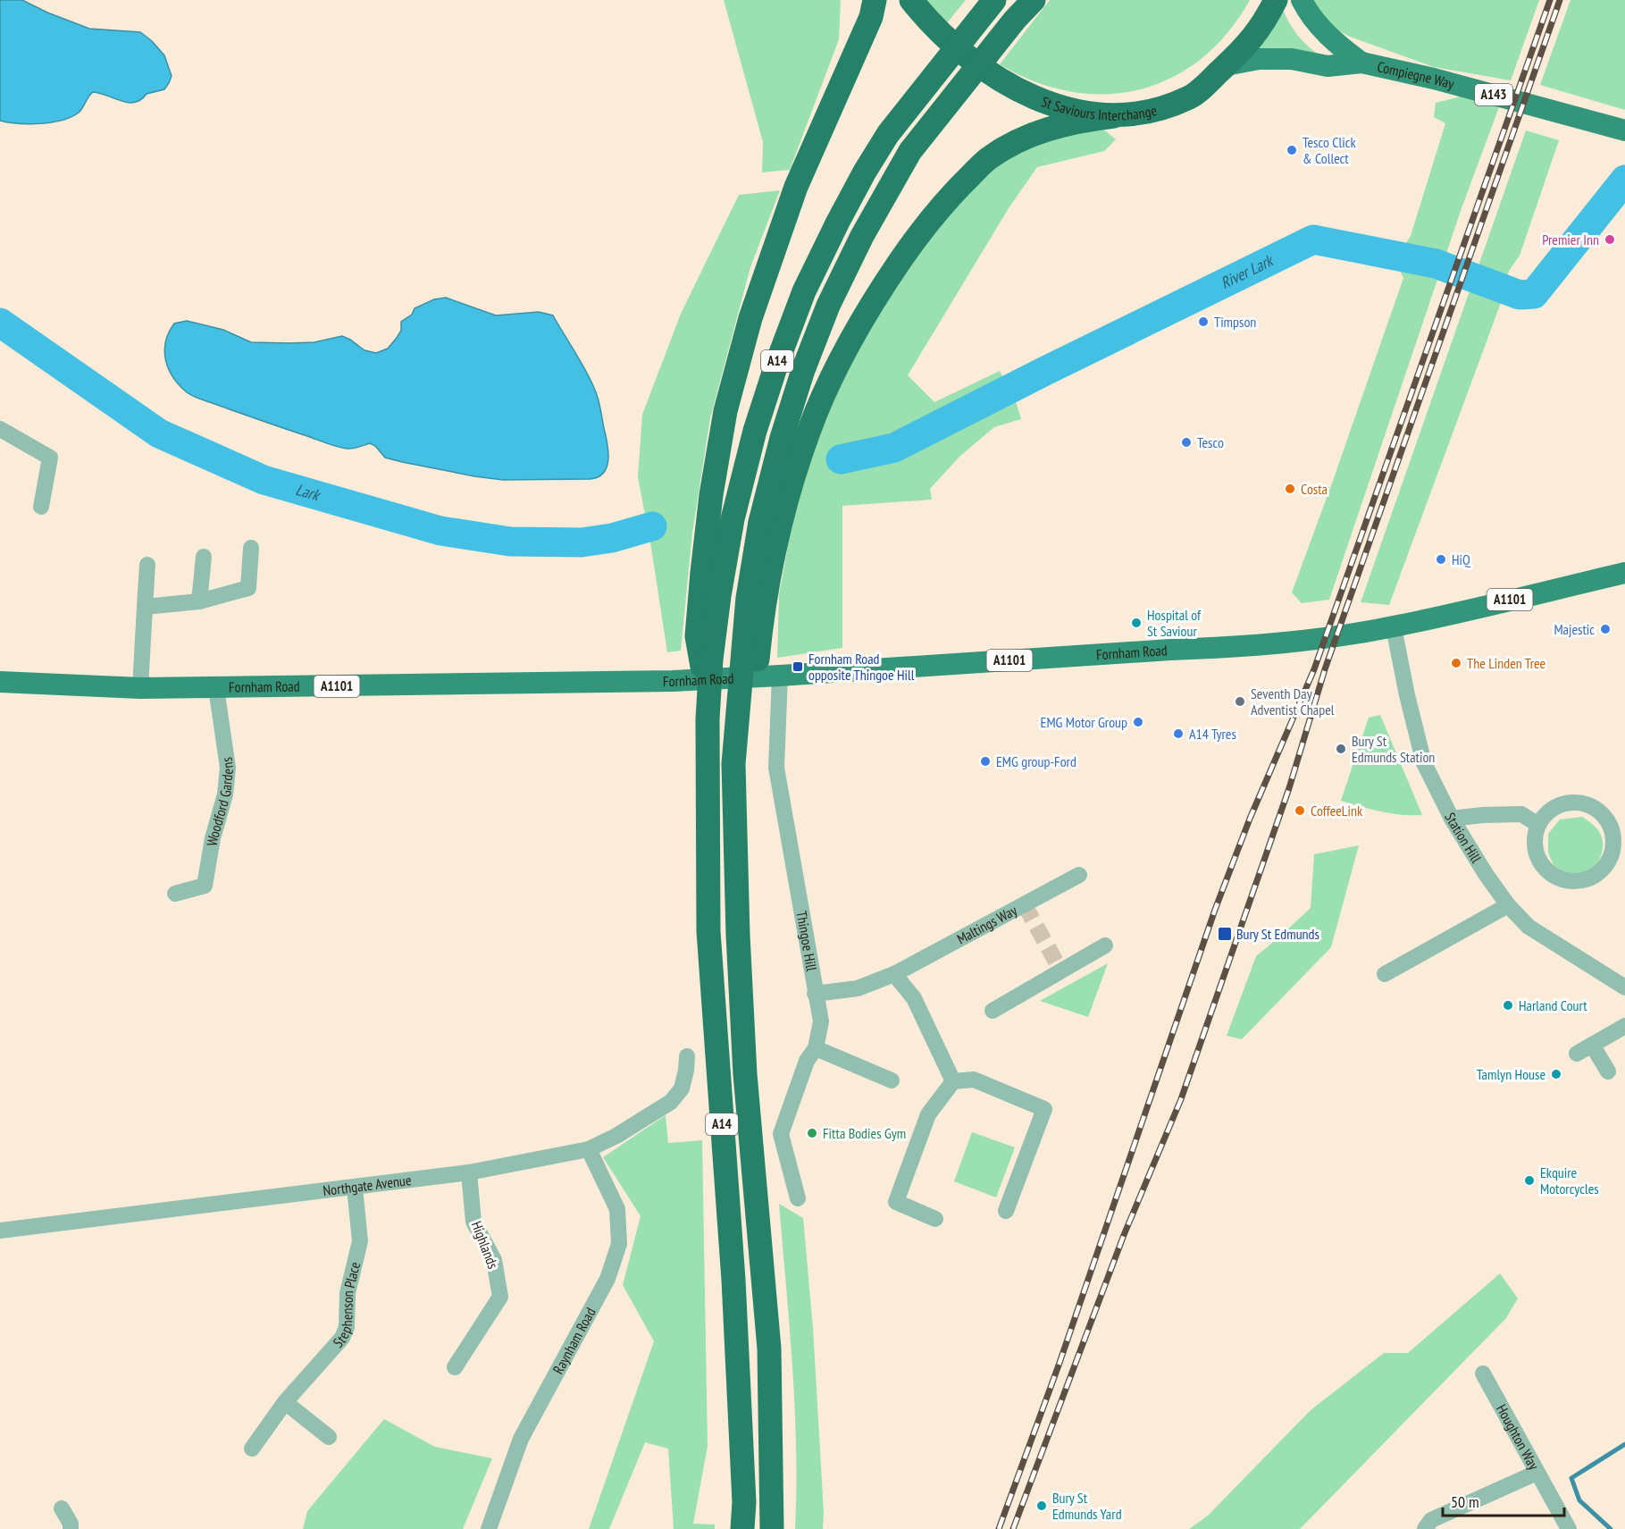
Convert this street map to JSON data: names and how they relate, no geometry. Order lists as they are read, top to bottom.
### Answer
{
  "streets": {
    "highway": ["St Saviours Interchange", "A14"],
    "main road": [
      "Compiegne Way",
      "A143",
      "A1101",
      "Fornham Road"
    ],
    "street": [
      "Woodford Gardens",
      "Station Hill",
      "Maltings Way",
      "Thingoe Hill",
      "Northgate Avenue",
      "Highlands",
      "Stephenson Place",
      "Raynham Road",
      "Houghton Way"
    ]
  },
  "crossings": [
    ["Compiegne Way", "St Saviours Interchange"],
    ["St Saviours Interchange", "A14"],
    ["A1101", "Fornham Road"],
    ["A1101", "Station Hill"],
    ["Fornham Road", "Woodford Gardens"],
    ["Fornham Road", "Station Hill"],
    ["Fornham Road", "Thingoe Hill"],
    ["Maltings Way", "Thingoe Hill"],
    ["Northgate Avenue", "Highlands"],
    ["Northgate Avenue", "Stephenson Place"],
    ["Northgate Avenue", "Raynham Road"]
  ],
  "water": ["River Lark", "Lark"],
  "places": {
    "other": [
      "Tesco Click & Collect",
      "Premier Inn",
      "Timpson",
      "Tesco",
      "Costa",
      "HiQ",
      "Hospital of St Saviour",
      "Majestic",
      "The Linden Tree",
      "Seventh Day Adventist Chapel",
      "EMG Motor Group",
      "A14 Tyres",
      "Bury St Edmunds Station",
      "EMG group-Ford",
      "CoffeeLink",
      "Harland Court",
      "Tamlyn House",
      "Fitta Bodies Gym",
      "Ekquire Motorcycles",
      "Bury St Edmunds Yard"
    ],
    "transit": ["Fornham Road opposite Thingoe Hill", "Bury St Edmunds"]
  },
  "scale_bar": "50 m"
}
